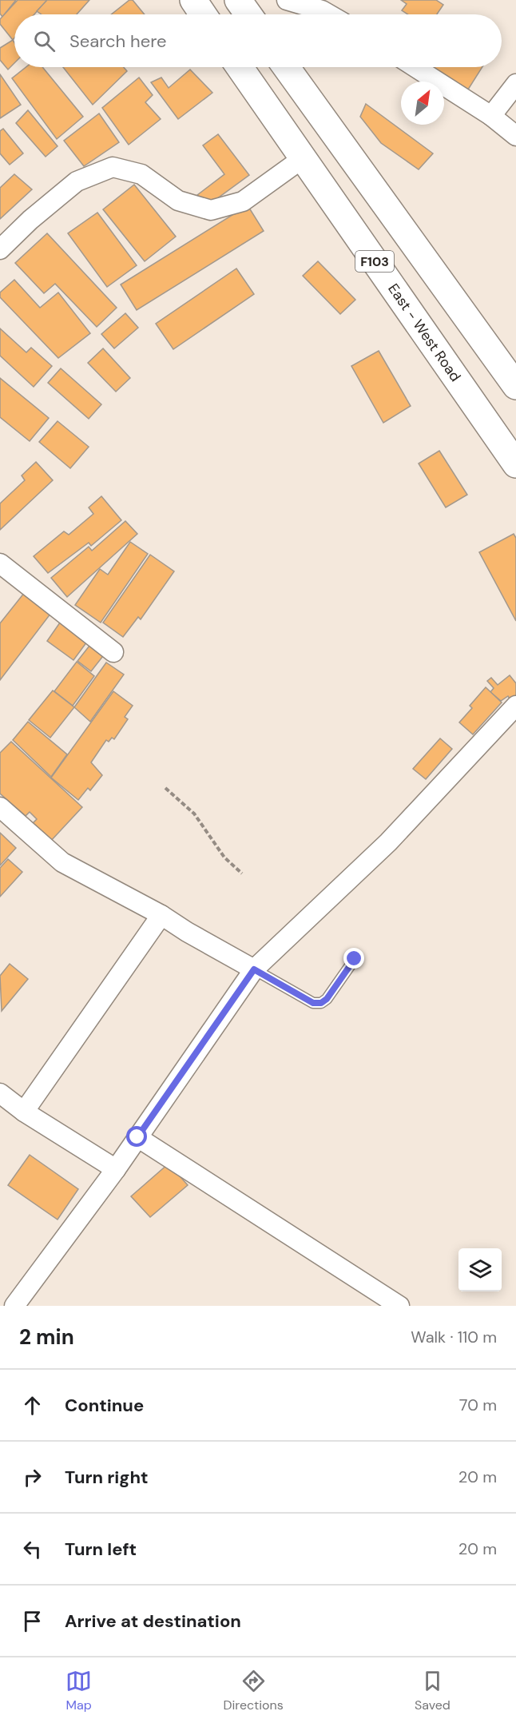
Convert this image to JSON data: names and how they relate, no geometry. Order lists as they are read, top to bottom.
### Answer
{
  "streets": {
    "main road": ["F103", "East - West Road"]
  },
  "north": "top right",
  "page": {
    "search": "Search here",
    "heading": ["2 min", "Walk · 110 m"],
    "list": [
      ["Continue", "70 m"],
      ["Turn right", "20 m"],
      ["Turn left", "20 m"],
      "Arrive at destination"
    ],
    "nav": ["Map", "Directions", "Saved"]
  }
}
